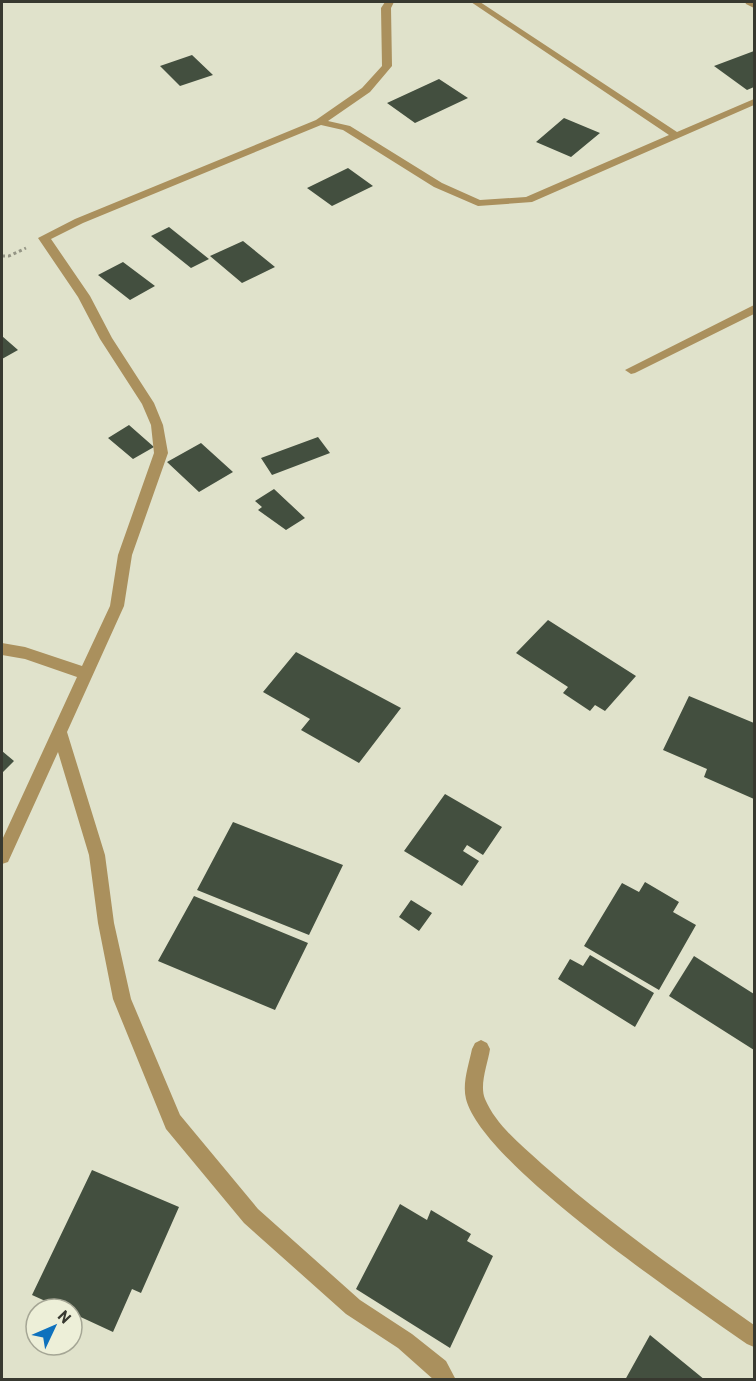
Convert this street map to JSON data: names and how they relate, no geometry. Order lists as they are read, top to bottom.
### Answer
{
  "north": "top right"
}
